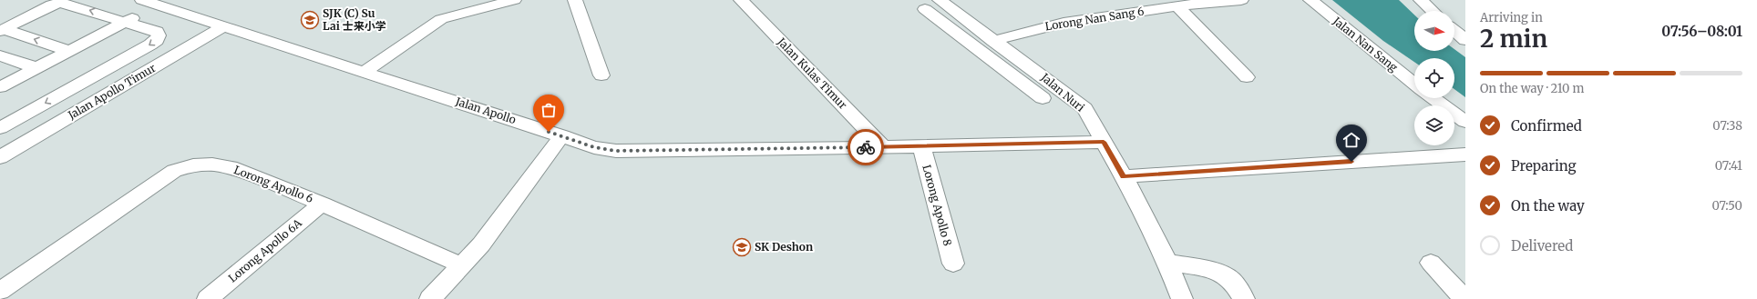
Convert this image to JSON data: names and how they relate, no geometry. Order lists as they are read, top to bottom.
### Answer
{
  "streets": {
    "street": [
      "Lorong Nan Sang 6",
      "Jalan Nan Sang",
      "Jalan Kulas Timur",
      "Jalan Apollo Timur",
      "Jalan Nuri",
      "Jalan Apollo",
      "Lorong Apollo 6",
      "Lorong Apollo 8",
      "Lorong Apollo 6A"
    ]
  },
  "crossings": [
    ["Lorong Nan Sang 6", "Jalan Nuri"],
    ["Jalan Kulas Timur", "Jalan Apollo"],
    ["Jalan Apollo Timur", "Jalan Apollo"],
    ["Jalan Nuri", "Jalan Apollo"],
    ["Jalan Apollo", "Lorong Apollo 8"],
    ["Lorong Apollo 6", "Lorong Apollo 6A"]
  ],
  "places": {
    "school or university": ["SJK (C) Su Lai 士来小学", "SK Deshon"]
  },
  "north": "right",
  "page": {
    "heading": ["2 min", "Arriving in", "07:56–08:01"],
    "bar": "On the way · 210 m",
    "list": [
      ["Confirmed", "07:38"],
      ["Preparing", "07:41"],
      ["On the way", "07:50"],
      "Delivered"
    ]
  }
}
